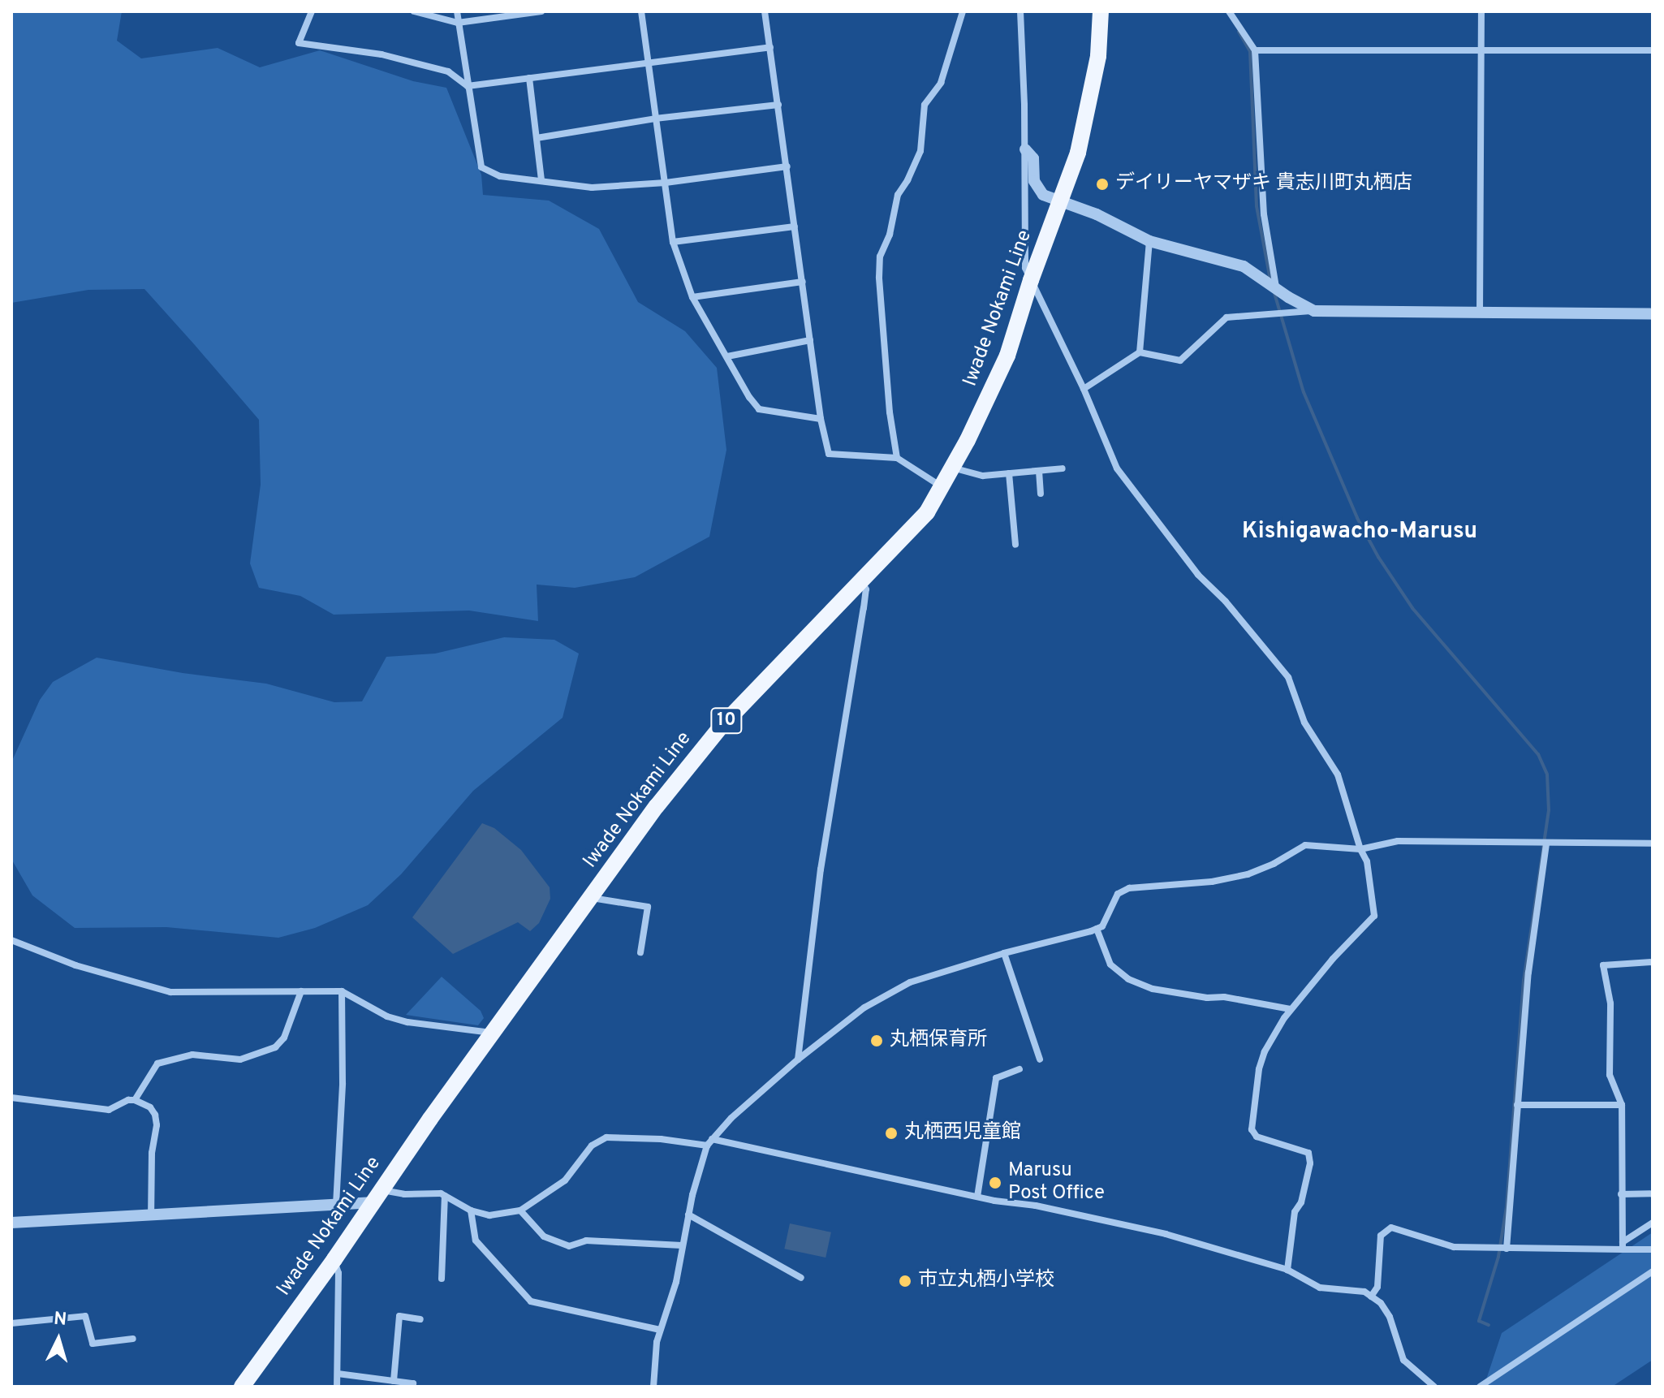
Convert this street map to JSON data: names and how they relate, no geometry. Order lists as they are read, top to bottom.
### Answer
{
  "streets": {
    "main road": ["Iwade Nokami Line", "10"]
  },
  "districts": ["Kishigawacho-Marusu"],
  "places": [
    "デイリーヤマザキ 貴志川町丸栖店",
    "丸栖保育所",
    "丸栖西児童館",
    "Marusu Post Office",
    "市立丸栖小学校"
  ],
  "north": "top"
}
